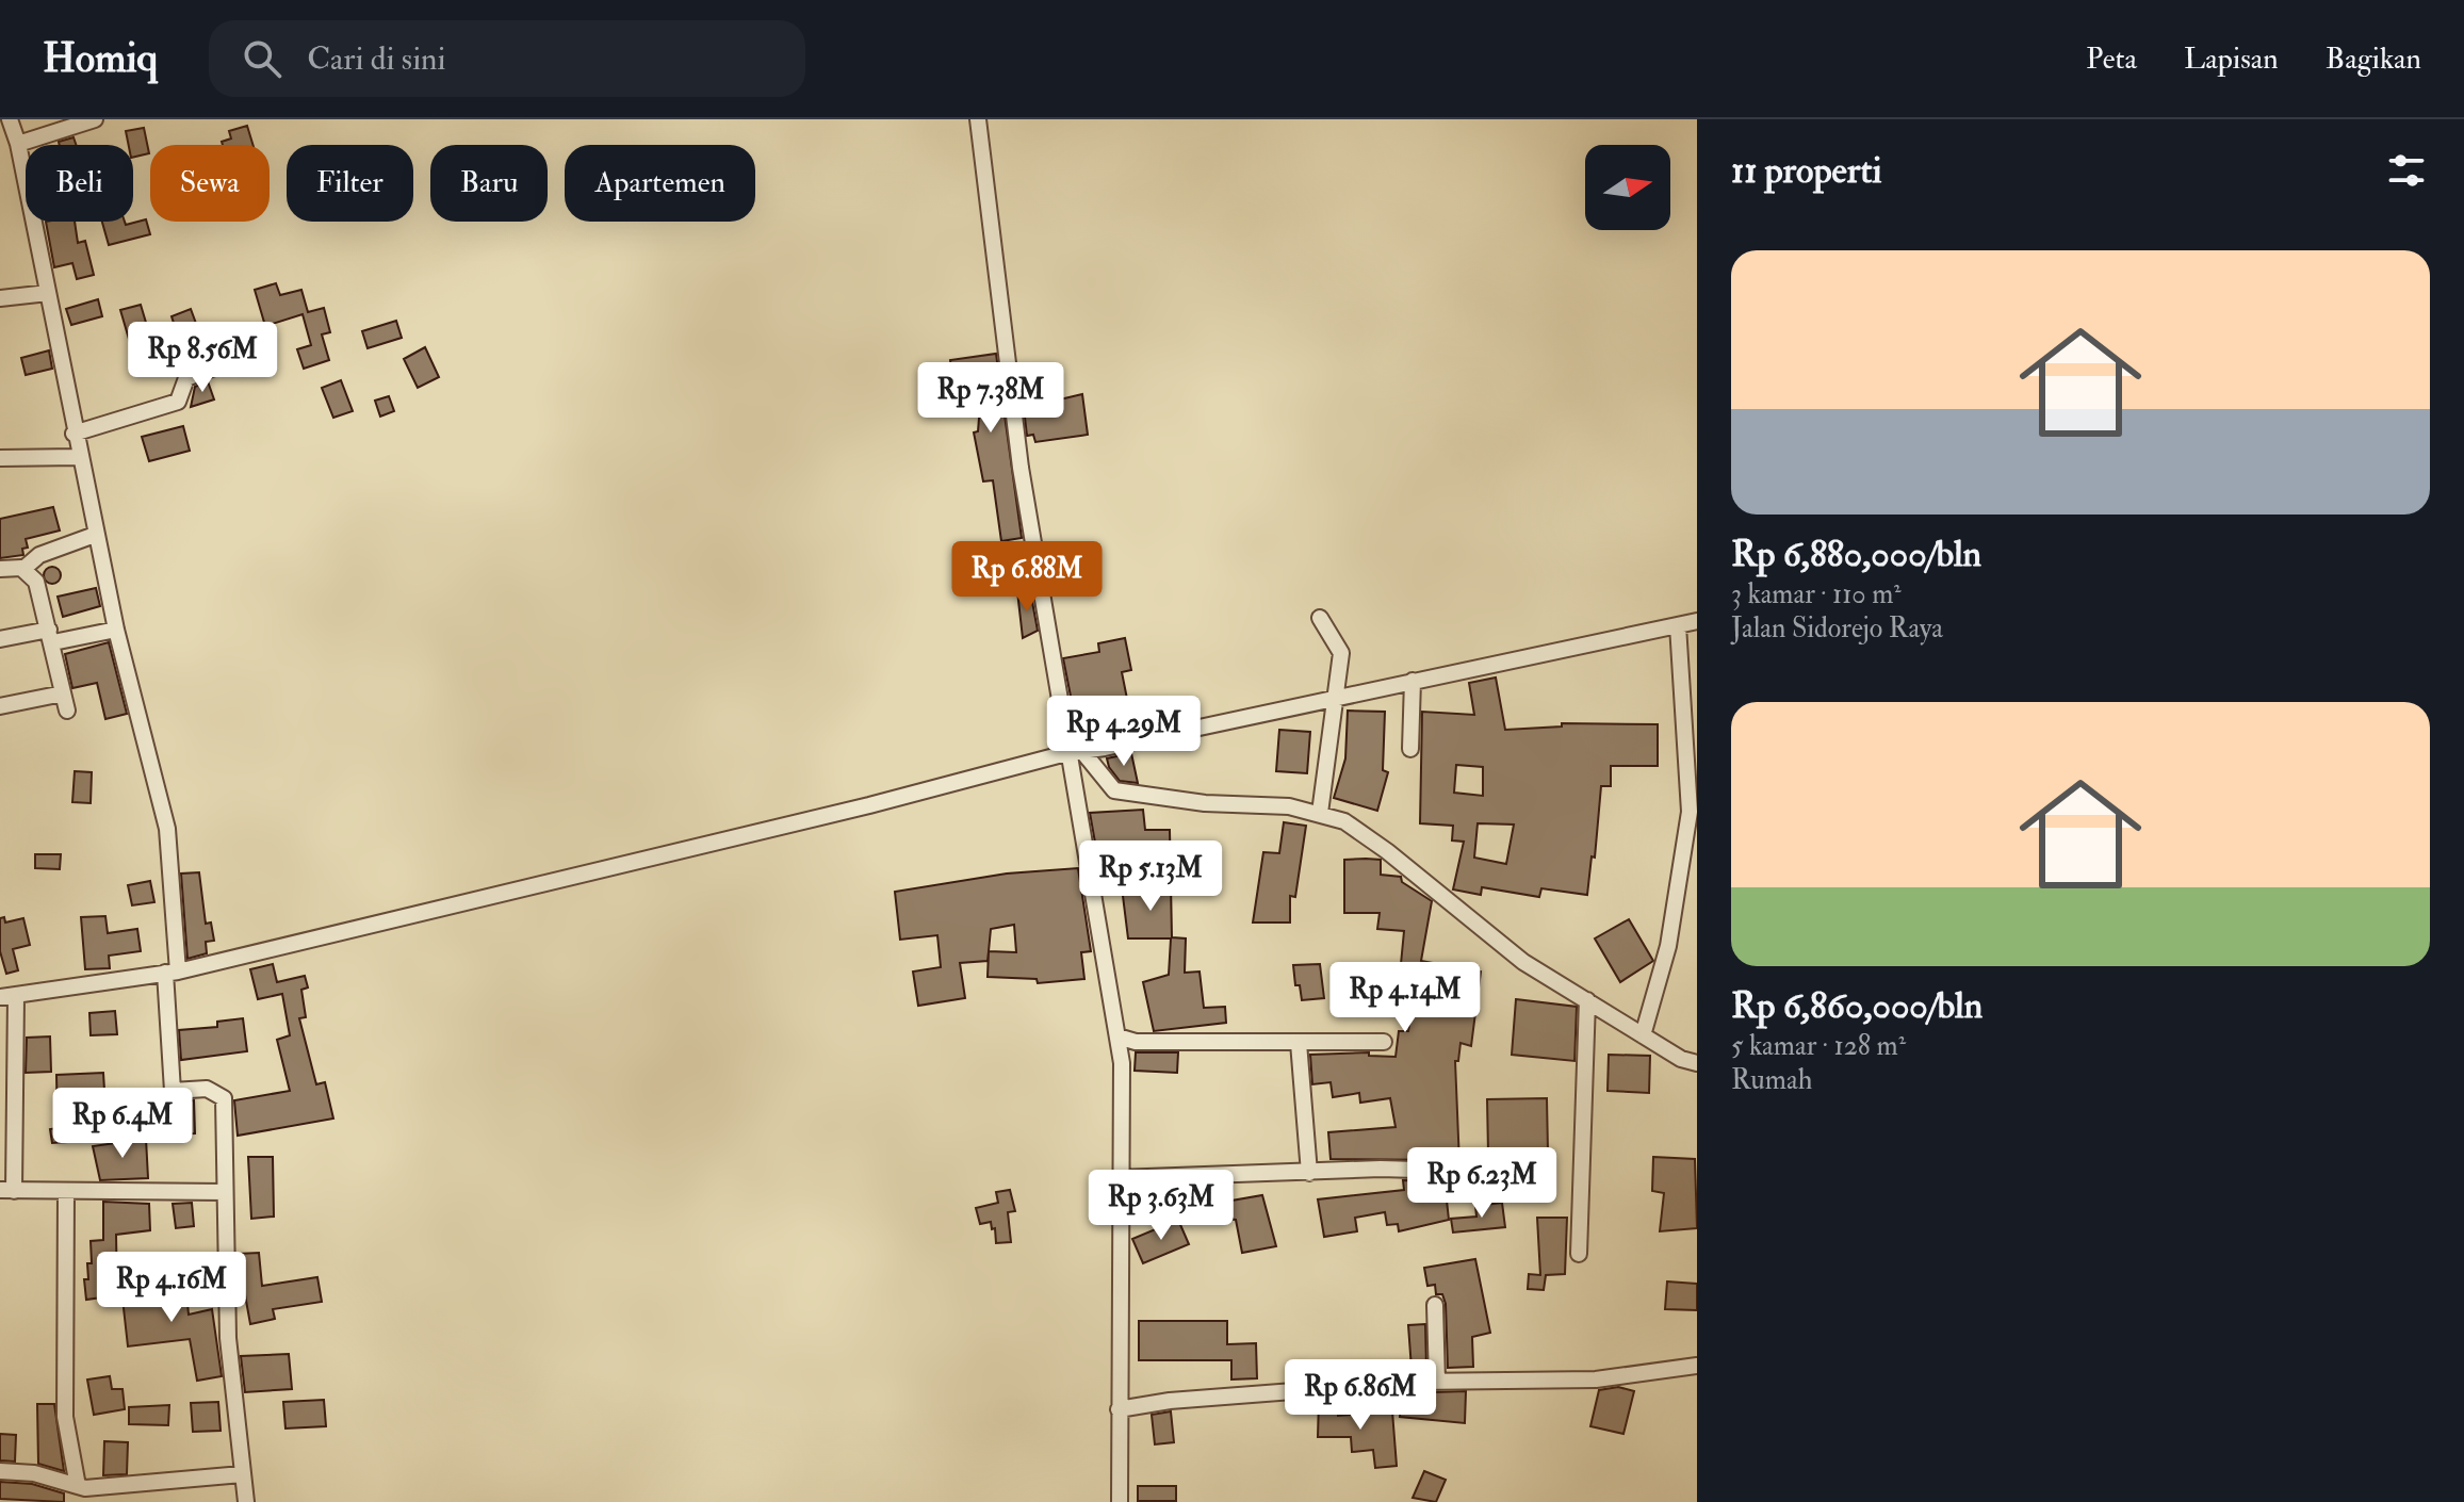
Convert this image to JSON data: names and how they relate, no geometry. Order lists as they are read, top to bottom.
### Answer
{
  "north": "right",
  "page": {
    "header": "Homiq",
    "search": "Cari di sini",
    "nav": ["Peta", "Lapisan", "Bagikan"],
    "heading": "11 properti",
    "chip": [
      "Beli",
      "Sewa",
      "Filter",
      "Baru",
      "Apartemen"
    ],
    "list": [
      {
        "name": "Rp 6,880,000/bln",
        "note": "3 kamar · 110 m² · Jalan Sidorejo Raya"
      },
      {
        "name": "Rp 6,860,000/bln",
        "note": "5 kamar · 128 m² · Rumah"
      }
    ],
    "price": [
      "Rp 8.56M",
      "Rp 7.38M",
      "Rp 6.88M",
      "Rp 4.29M",
      "Rp 5.13M",
      "Rp 4.14M",
      "Rp 6.4M",
      "Rp 6.23M",
      "Rp 3.63M",
      "Rp 4.16M",
      "Rp 6.86M"
    ]
  }
}
